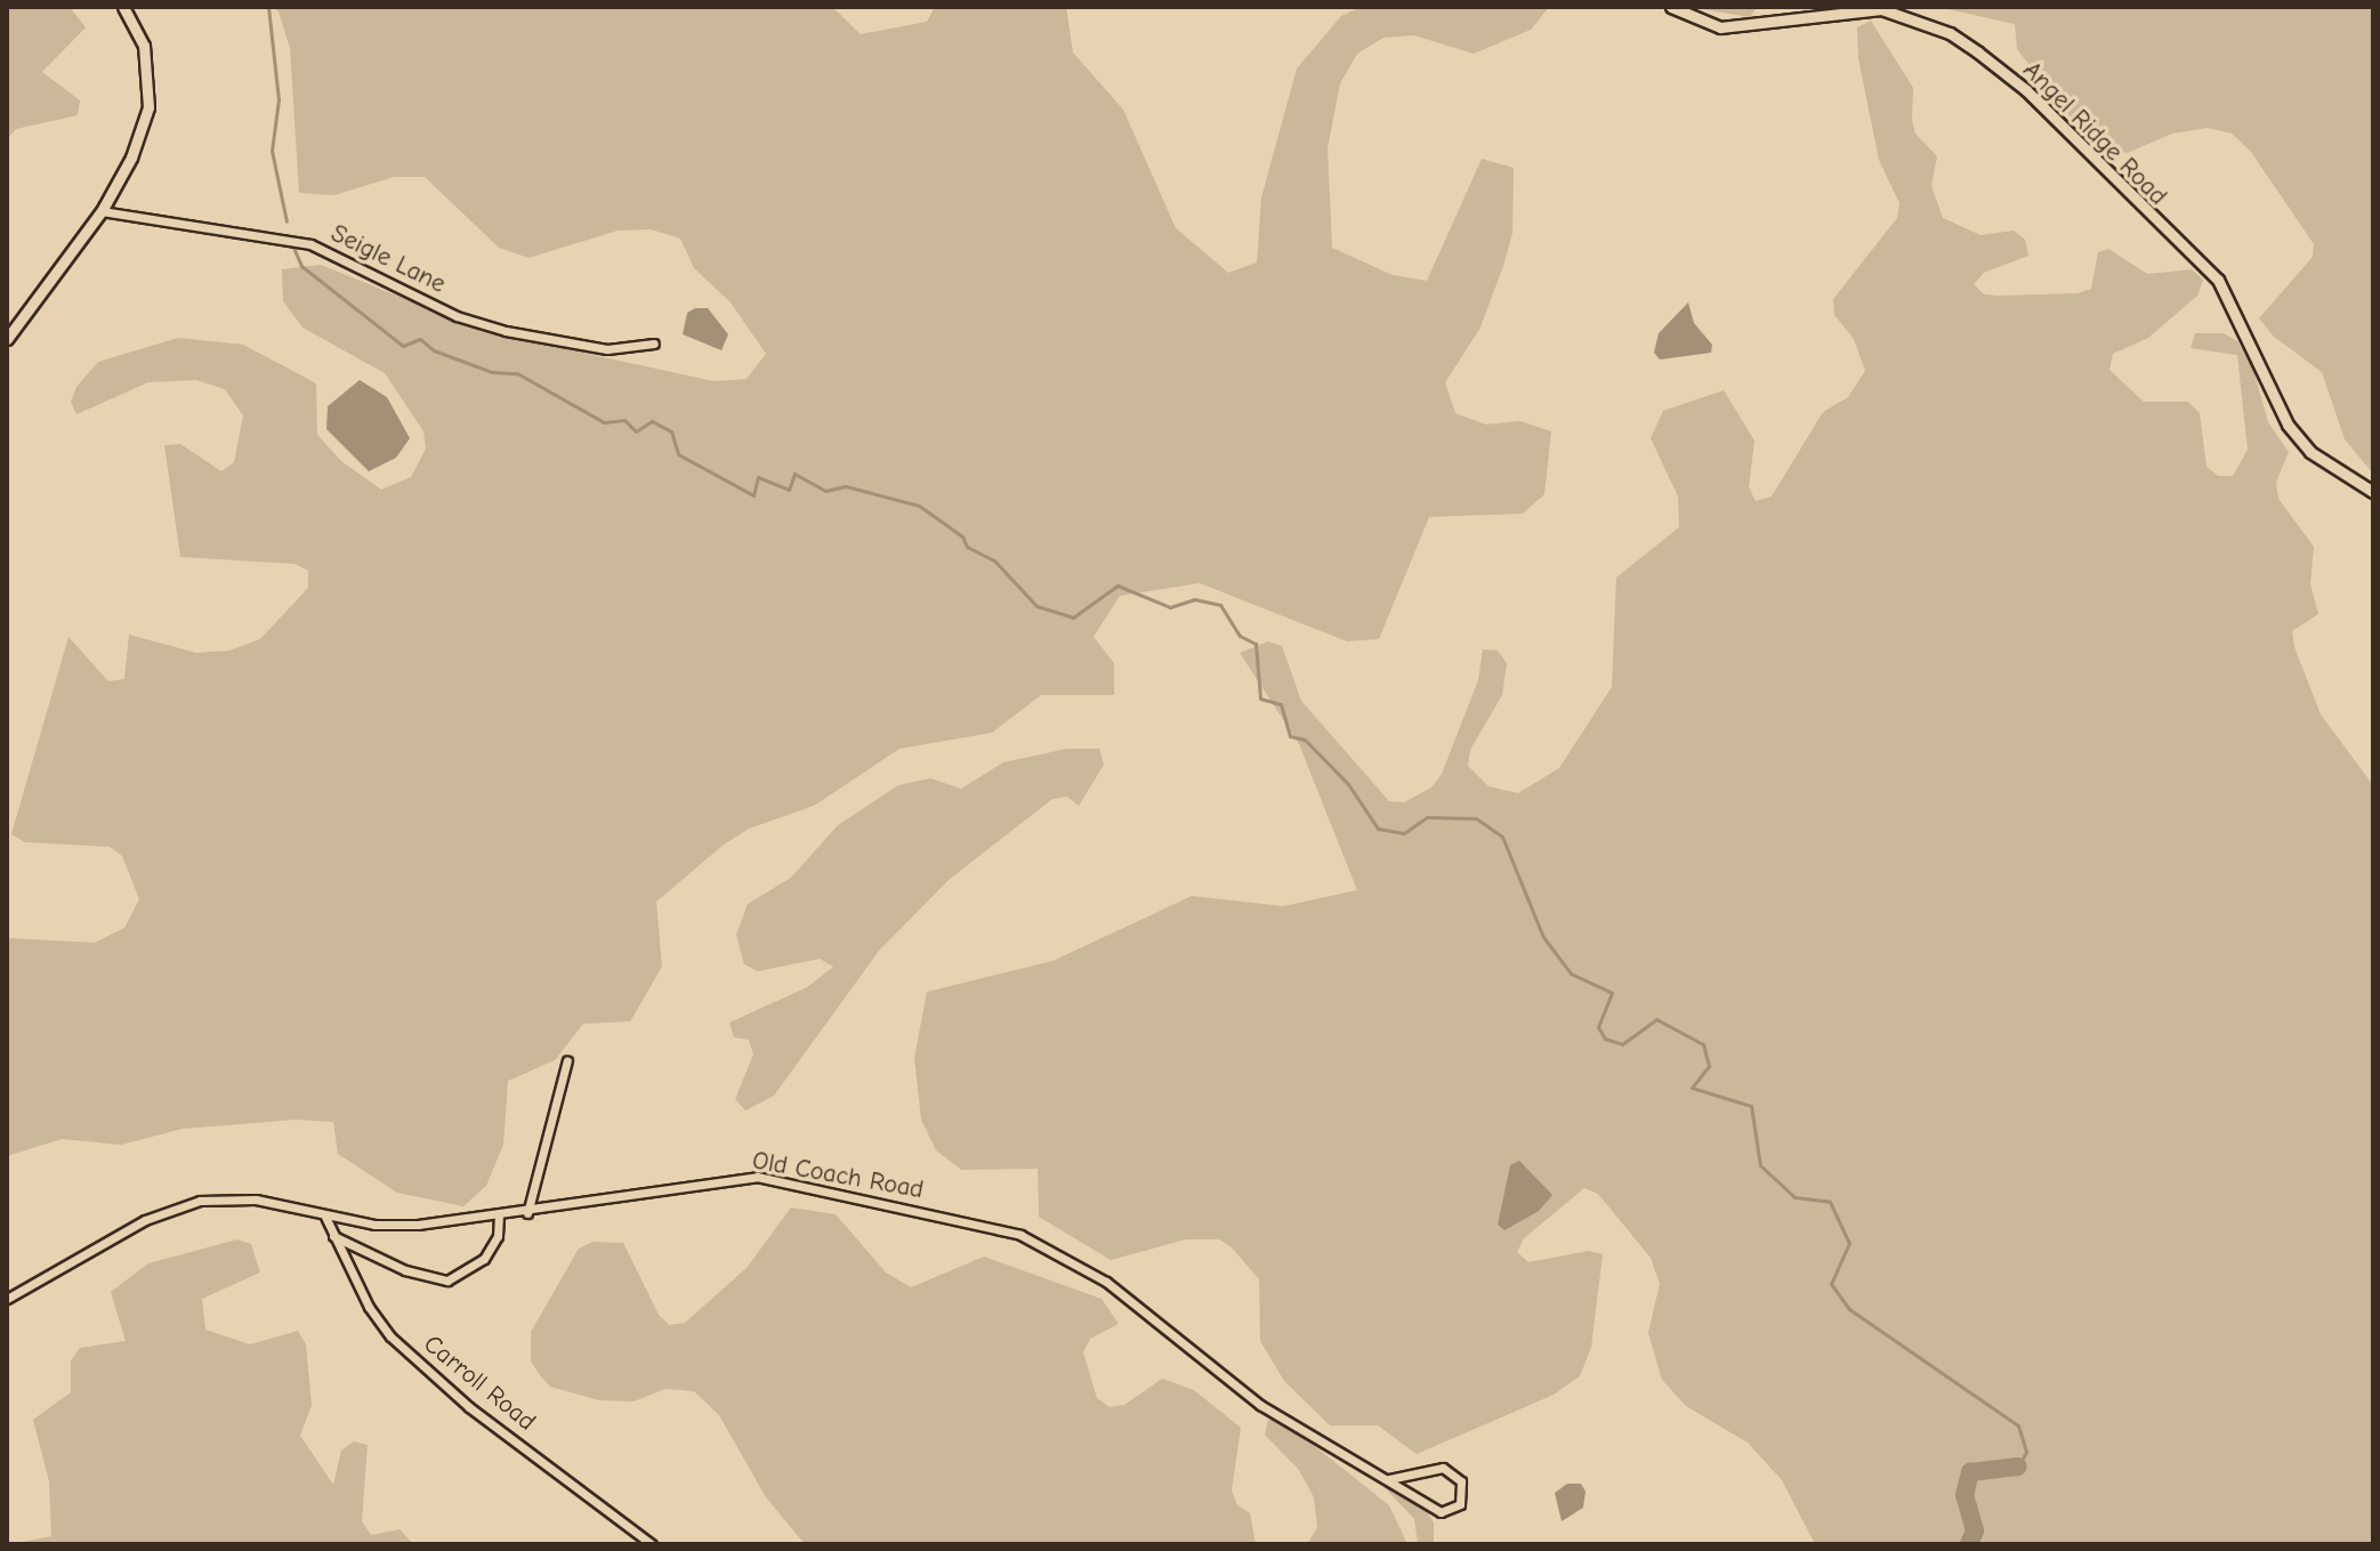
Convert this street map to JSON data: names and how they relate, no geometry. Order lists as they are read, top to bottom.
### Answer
{
  "streets": {
    "street": [
      "Angel Ridge Road",
      "Seigle Lane",
      "Old Coach Road",
      "Carroll Road"
    ]
  },
  "crossings": [
    ["Old Coach Road", "Carroll Road"]
  ]
}
